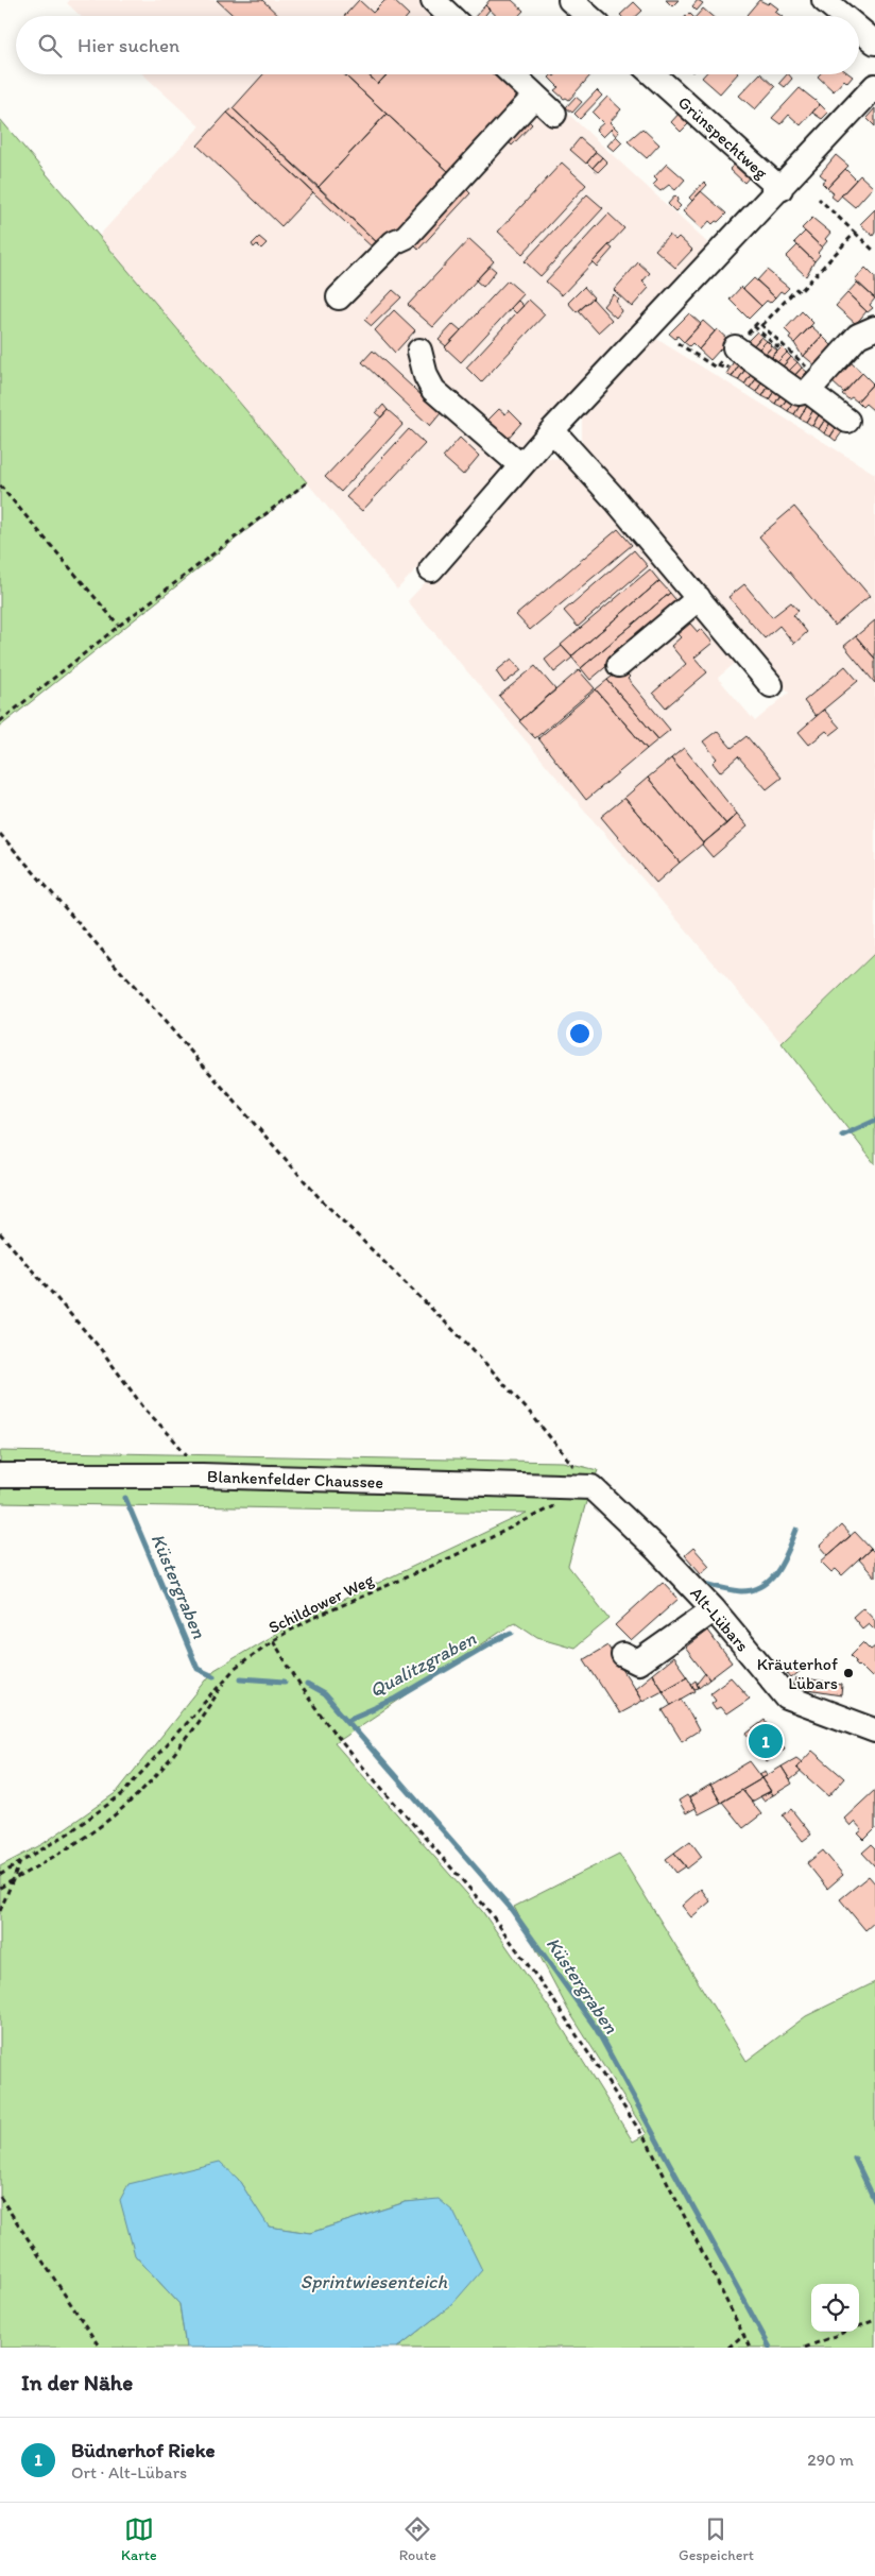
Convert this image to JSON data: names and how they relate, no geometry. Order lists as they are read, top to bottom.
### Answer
{
  "streets": {
    "street": ["Grünspechtweg", "Blankenfelder Chaussee", "Alt-Lübars"],
    "path": ["Schildower Weg"]
  },
  "crossings": [
    ["Blankenfelder Chaussee", "Alt-Lübars"]
  ],
  "water": ["Küstergraben", "Qualitzgraben", "Sprintwiesenteich"],
  "places": ["Kräuterhof Lübars"],
  "page": {
    "search": "Hier suchen",
    "pins": "1",
    "heading": "In der Nähe",
    "list": [
      {
        "mark": "1",
        "name": "Büdnerhof Rieke",
        "note": "Ort · Alt-Lübars",
        "value": "290 m"
      }
    ],
    "nav": ["Karte", "Route", "Gespeichert"]
  }
}
